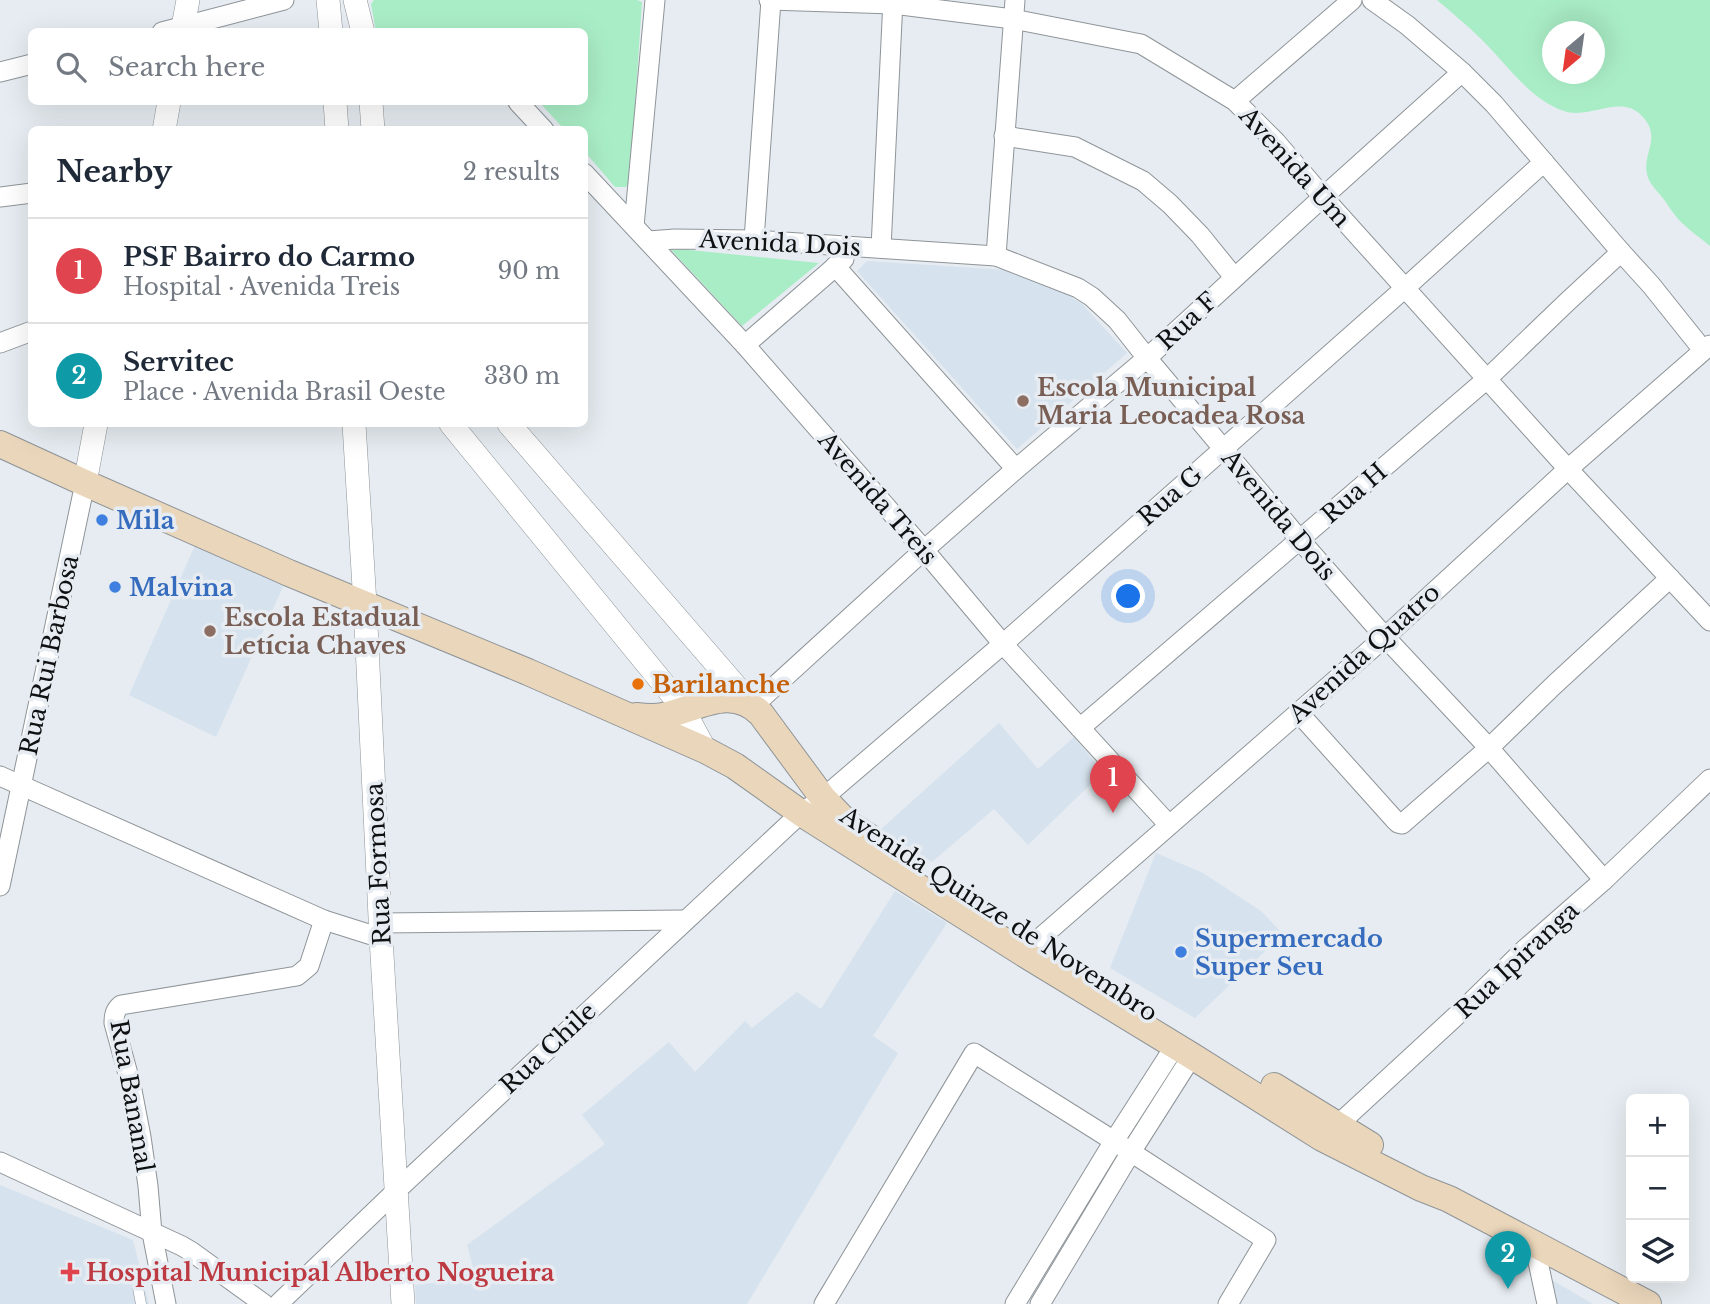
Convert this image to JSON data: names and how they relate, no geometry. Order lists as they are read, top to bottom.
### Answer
{
  "streets": {
    "main road": ["Avenida Quinze de Novembro"],
    "street": [
      "Avenida Um",
      "Avenida Dois",
      "Rua F",
      "Rua H",
      "Rua G",
      "Avenida Treis",
      "Avenida Quatro",
      "Rua Rui Barbosa",
      "Rua Formosa",
      "Rua Ipiranga",
      "Rua Chile",
      "Rua Bananal"
    ]
  },
  "crossings": [
    ["Avenida Um", "Rua F"],
    ["Avenida Um", "Rua H"],
    ["Avenida Um", "Rua G"],
    ["Avenida Um", "Avenida Quatro"],
    ["Avenida Dois", "Rua F"],
    ["Avenida Dois", "Rua H"],
    ["Avenida Dois", "Rua G"],
    ["Avenida Dois", "Avenida Treis"],
    ["Avenida Dois", "Avenida Quatro"],
    ["Avenida Dois", "Rua Ipiranga"],
    ["Rua F", "Avenida Treis"],
    ["Rua F", "Avenida Quinze de Novembro"],
    ["Rua H", "Avenida Treis"],
    ["Rua G", "Avenida Treis"],
    ["Rua G", "Avenida Quinze de Novembro"],
    ["Rua G", "Rua Chile"],
    ["Avenida Treis", "Avenida Quatro"],
    ["Avenida Quatro", "Avenida Quinze de Novembro"],
    ["Rua Formosa", "Rua Chile"],
    ["Avenida Quinze de Novembro", "Rua Ipiranga"],
    ["Avenida Quinze de Novembro", "Rua Chile"]
  ],
  "places": {
    "other": [
      "Escola Municipal Maria Leocadea Rosa",
      "Mila",
      "Malvina",
      "Escola Estadual Letícia Chaves",
      "Barilanche",
      "Supermercado Super Seu"
    ],
    "health": ["Hospital Municipal Alberto Nogueira"]
  },
  "north": "bottom left",
  "page": {
    "search": "Search here",
    "heading": ["Nearby", "2 results"],
    "list": [
      {
        "mark": "1",
        "name": "PSF Bairro do Carmo",
        "note": "Hospital · Avenida Treis",
        "value": "90 m"
      },
      {
        "mark": "2",
        "name": "Servitec",
        "note": "Place · Avenida Brasil Oeste",
        "value": "330 m"
      }
    ],
    "pins": ["1", "2"],
    "map_buttons": ["+", "−"]
  }
}
